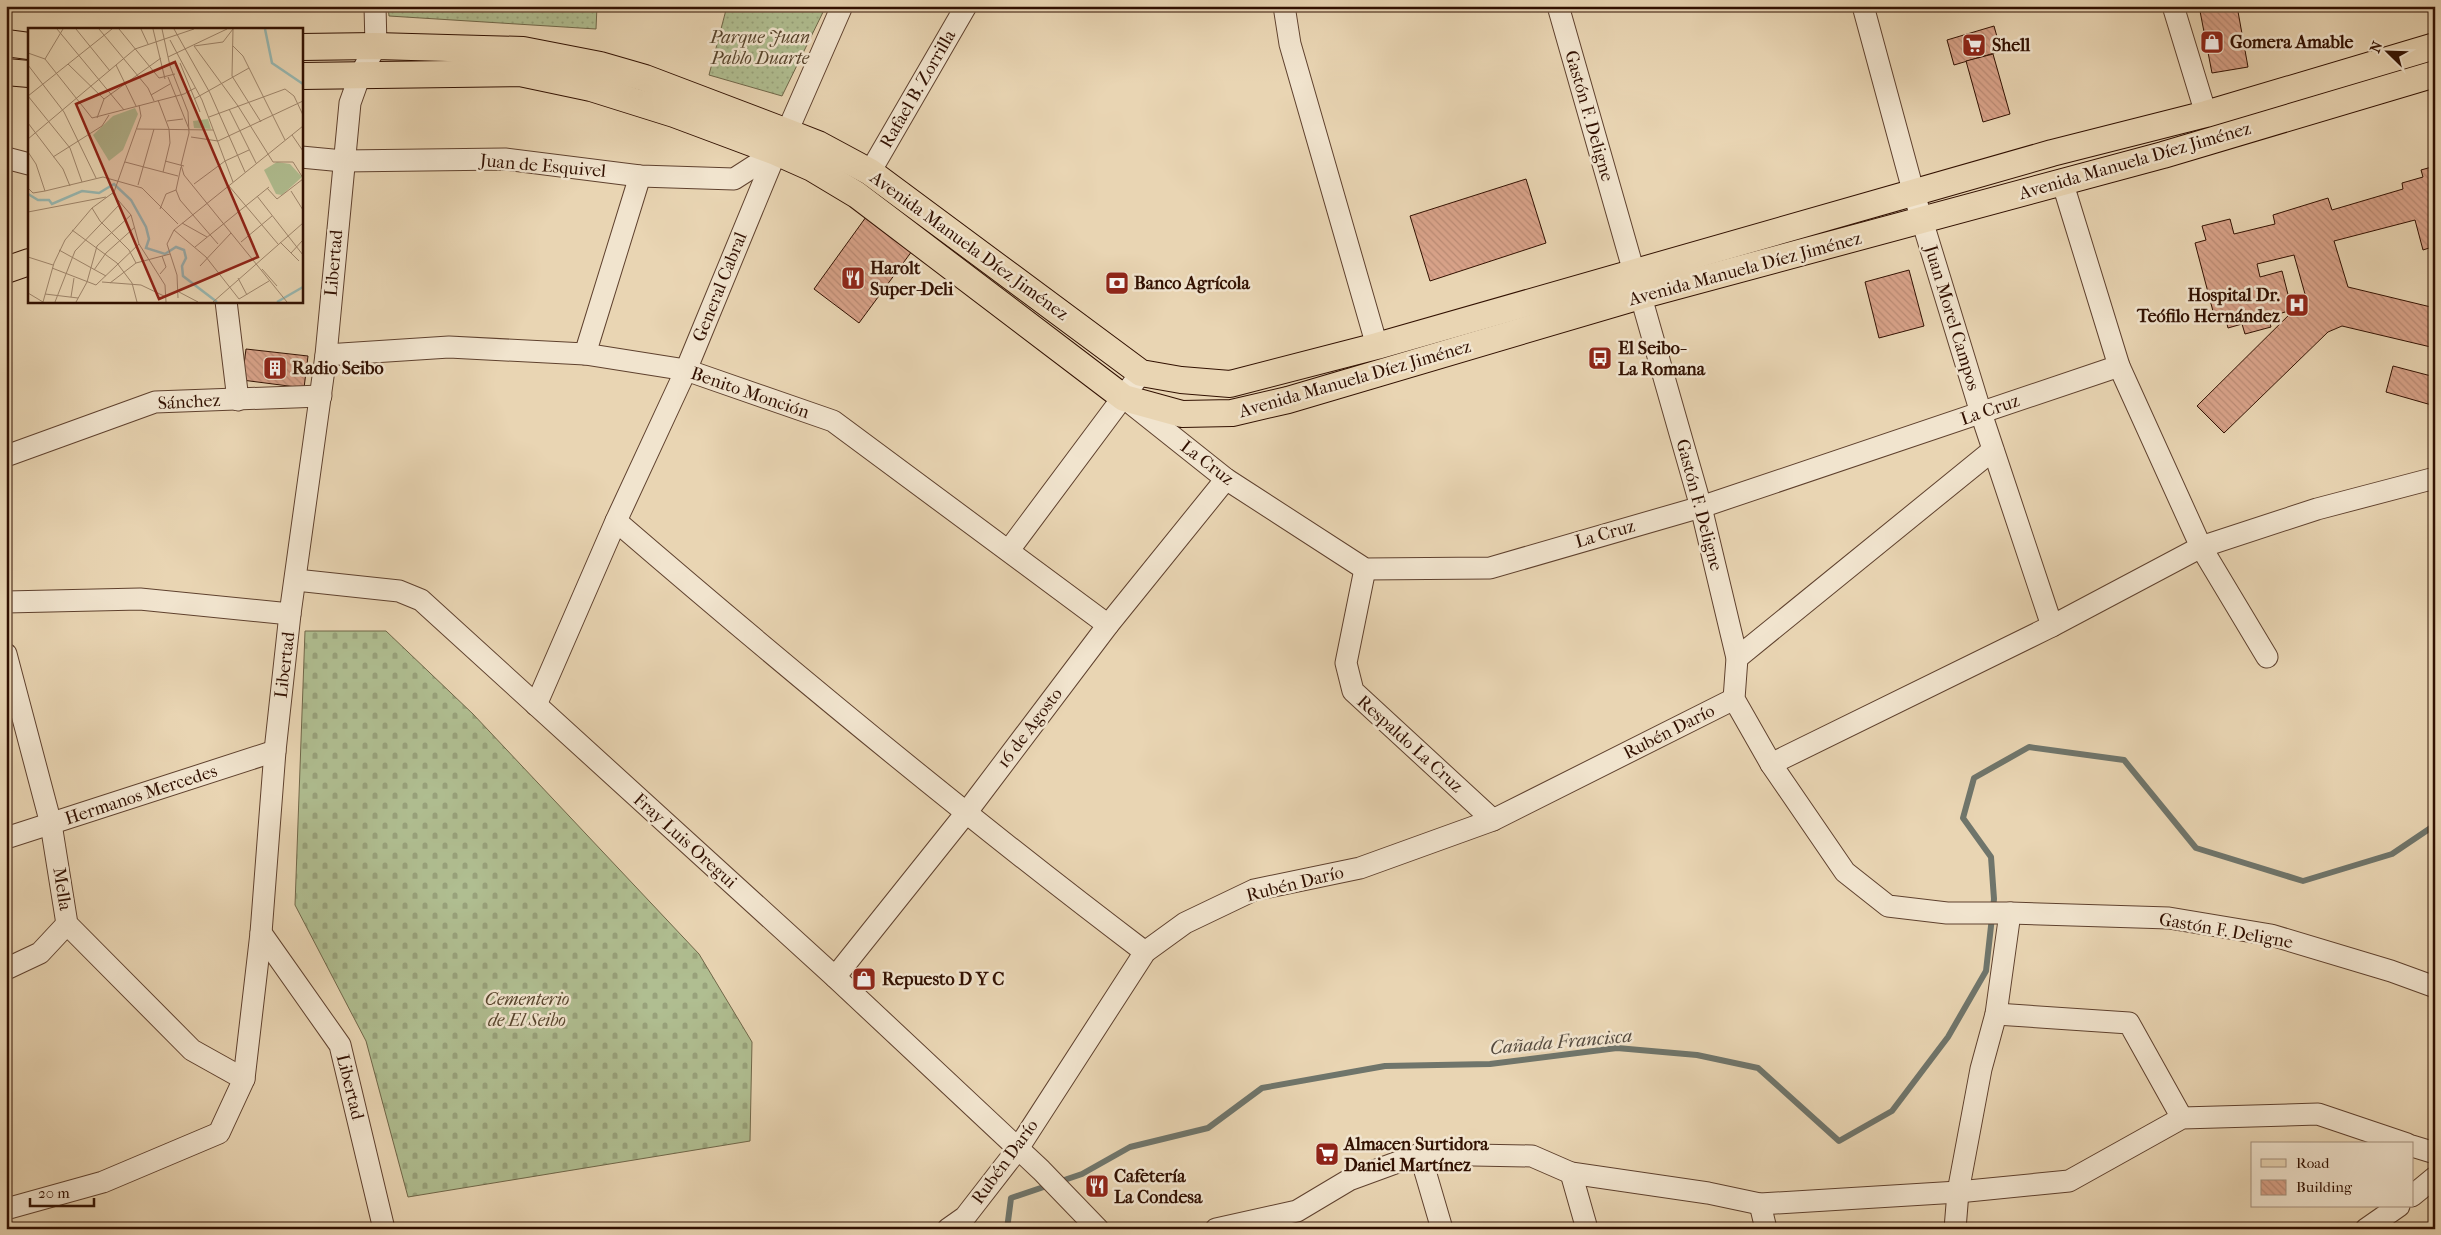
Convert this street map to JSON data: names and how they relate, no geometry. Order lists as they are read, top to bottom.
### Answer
{
  "streets": {
    "main road": ["Avenida Manuela Díez Jiménez"],
    "street": [
      "Rafael B. Zorrilla",
      "Gastón F. Deligne",
      "Juan de Esquivel",
      "Libertad",
      "General Cabral",
      "Juan Morel Campos",
      "Benito Monción",
      "Sánchez",
      "La Cruz",
      "16 de Agosto",
      "Rubén Darío",
      "Respaldo La Cruz",
      "Hermanos Mercedes",
      "Fray Luis Oregui",
      "Mella"
    ]
  },
  "crossings": [
    ["Rafael B. Zorrilla", "Avenida Manuela Díez Jiménez"],
    ["Gastón F. Deligne", "Avenida Manuela Díez Jiménez"],
    ["Gastón F. Deligne", "La Cruz"],
    ["Gastón F. Deligne", "Rubén Darío"],
    ["Avenida Manuela Díez Jiménez", "Juan de Esquivel"],
    ["Avenida Manuela Díez Jiménez", "Libertad"],
    ["Avenida Manuela Díez Jiménez", "General Cabral"],
    ["Avenida Manuela Díez Jiménez", "Juan Morel Campos"],
    ["Avenida Manuela Díez Jiménez", "La Cruz"],
    ["Juan de Esquivel", "Libertad"],
    ["Juan de Esquivel", "General Cabral"],
    ["Libertad", "Benito Monción"],
    ["Libertad", "Sánchez"],
    ["Libertad", "Hermanos Mercedes"],
    ["Libertad", "Fray Luis Oregui"],
    ["General Cabral", "Benito Monción"],
    ["General Cabral", "Fray Luis Oregui"],
    ["Juan Morel Campos", "La Cruz"],
    ["Benito Monción", "16 de Agosto"],
    ["La Cruz", "16 de Agosto"],
    ["La Cruz", "Respaldo La Cruz"],
    ["16 de Agosto", "Fray Luis Oregui"],
    ["Rubén Darío", "Respaldo La Cruz"],
    ["Rubén Darío", "Fray Luis Oregui"],
    ["Hermanos Mercedes", "Mella"]
  ],
  "water": ["Cañada Francisca"],
  "parks": ["Parque Juan Pablo Duarte", "Cementerio de El Seibo"],
  "places": {
    "shop": ["Gomera Amable", "Repuesto D Y C"],
    "supermarket": ["Shell", "Almacen Surtidora Daniel Martínez"],
    "restaurant": ["Harolt Super-Deli", "Cafetería La Condesa"],
    "bank": ["Banco Agrícola"],
    "hospital": ["Hospital Dr. Teófilo Hernández"],
    "bus stop": ["El Seibo- La Romana"],
    "building": ["Radio Seibo"]
  },
  "legend": ["Road", "Building"],
  "scale_bar": "20 m",
  "north": "top left"
}
